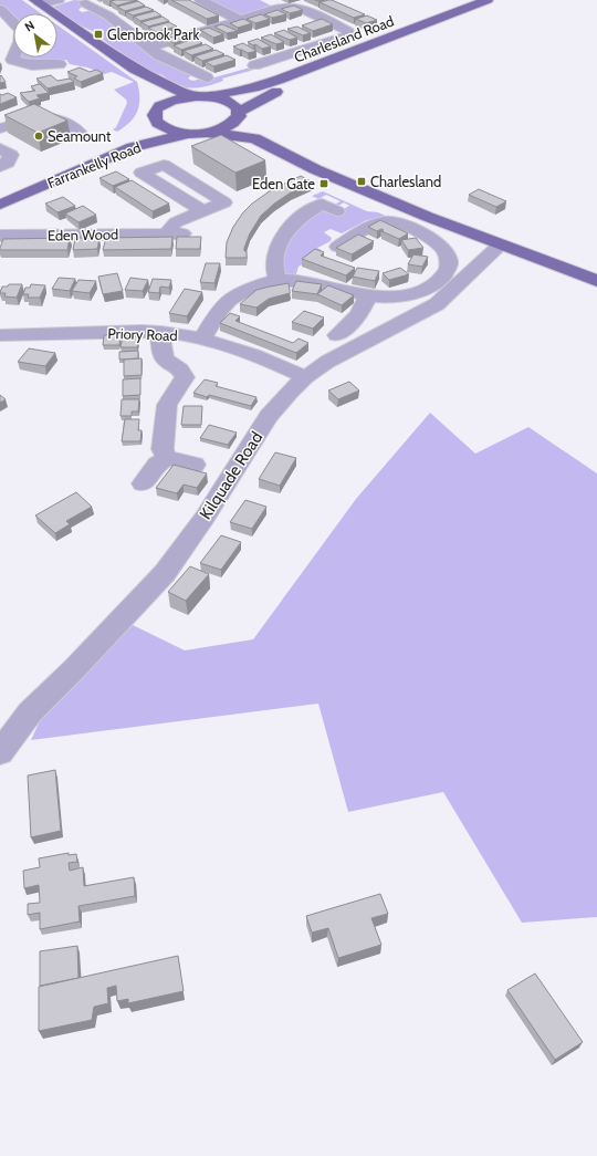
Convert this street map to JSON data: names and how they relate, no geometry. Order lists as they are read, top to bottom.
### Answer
{
  "streets": {
    "main road": ["Charlesland Road", "Farrankelly Road"],
    "street": ["Eden Wood", "Priory Road", "Kilquade Road"]
  },
  "crossings": [
    ["Charlesland Road", "Farrankelly Road"],
    ["Priory Road", "Kilquade Road"]
  ],
  "places": {
    "transit": ["Glenbrook Park", "Charlesland", "Eden Gate"],
    "other": ["Seamount"]
  },
  "north": "top left"
}
